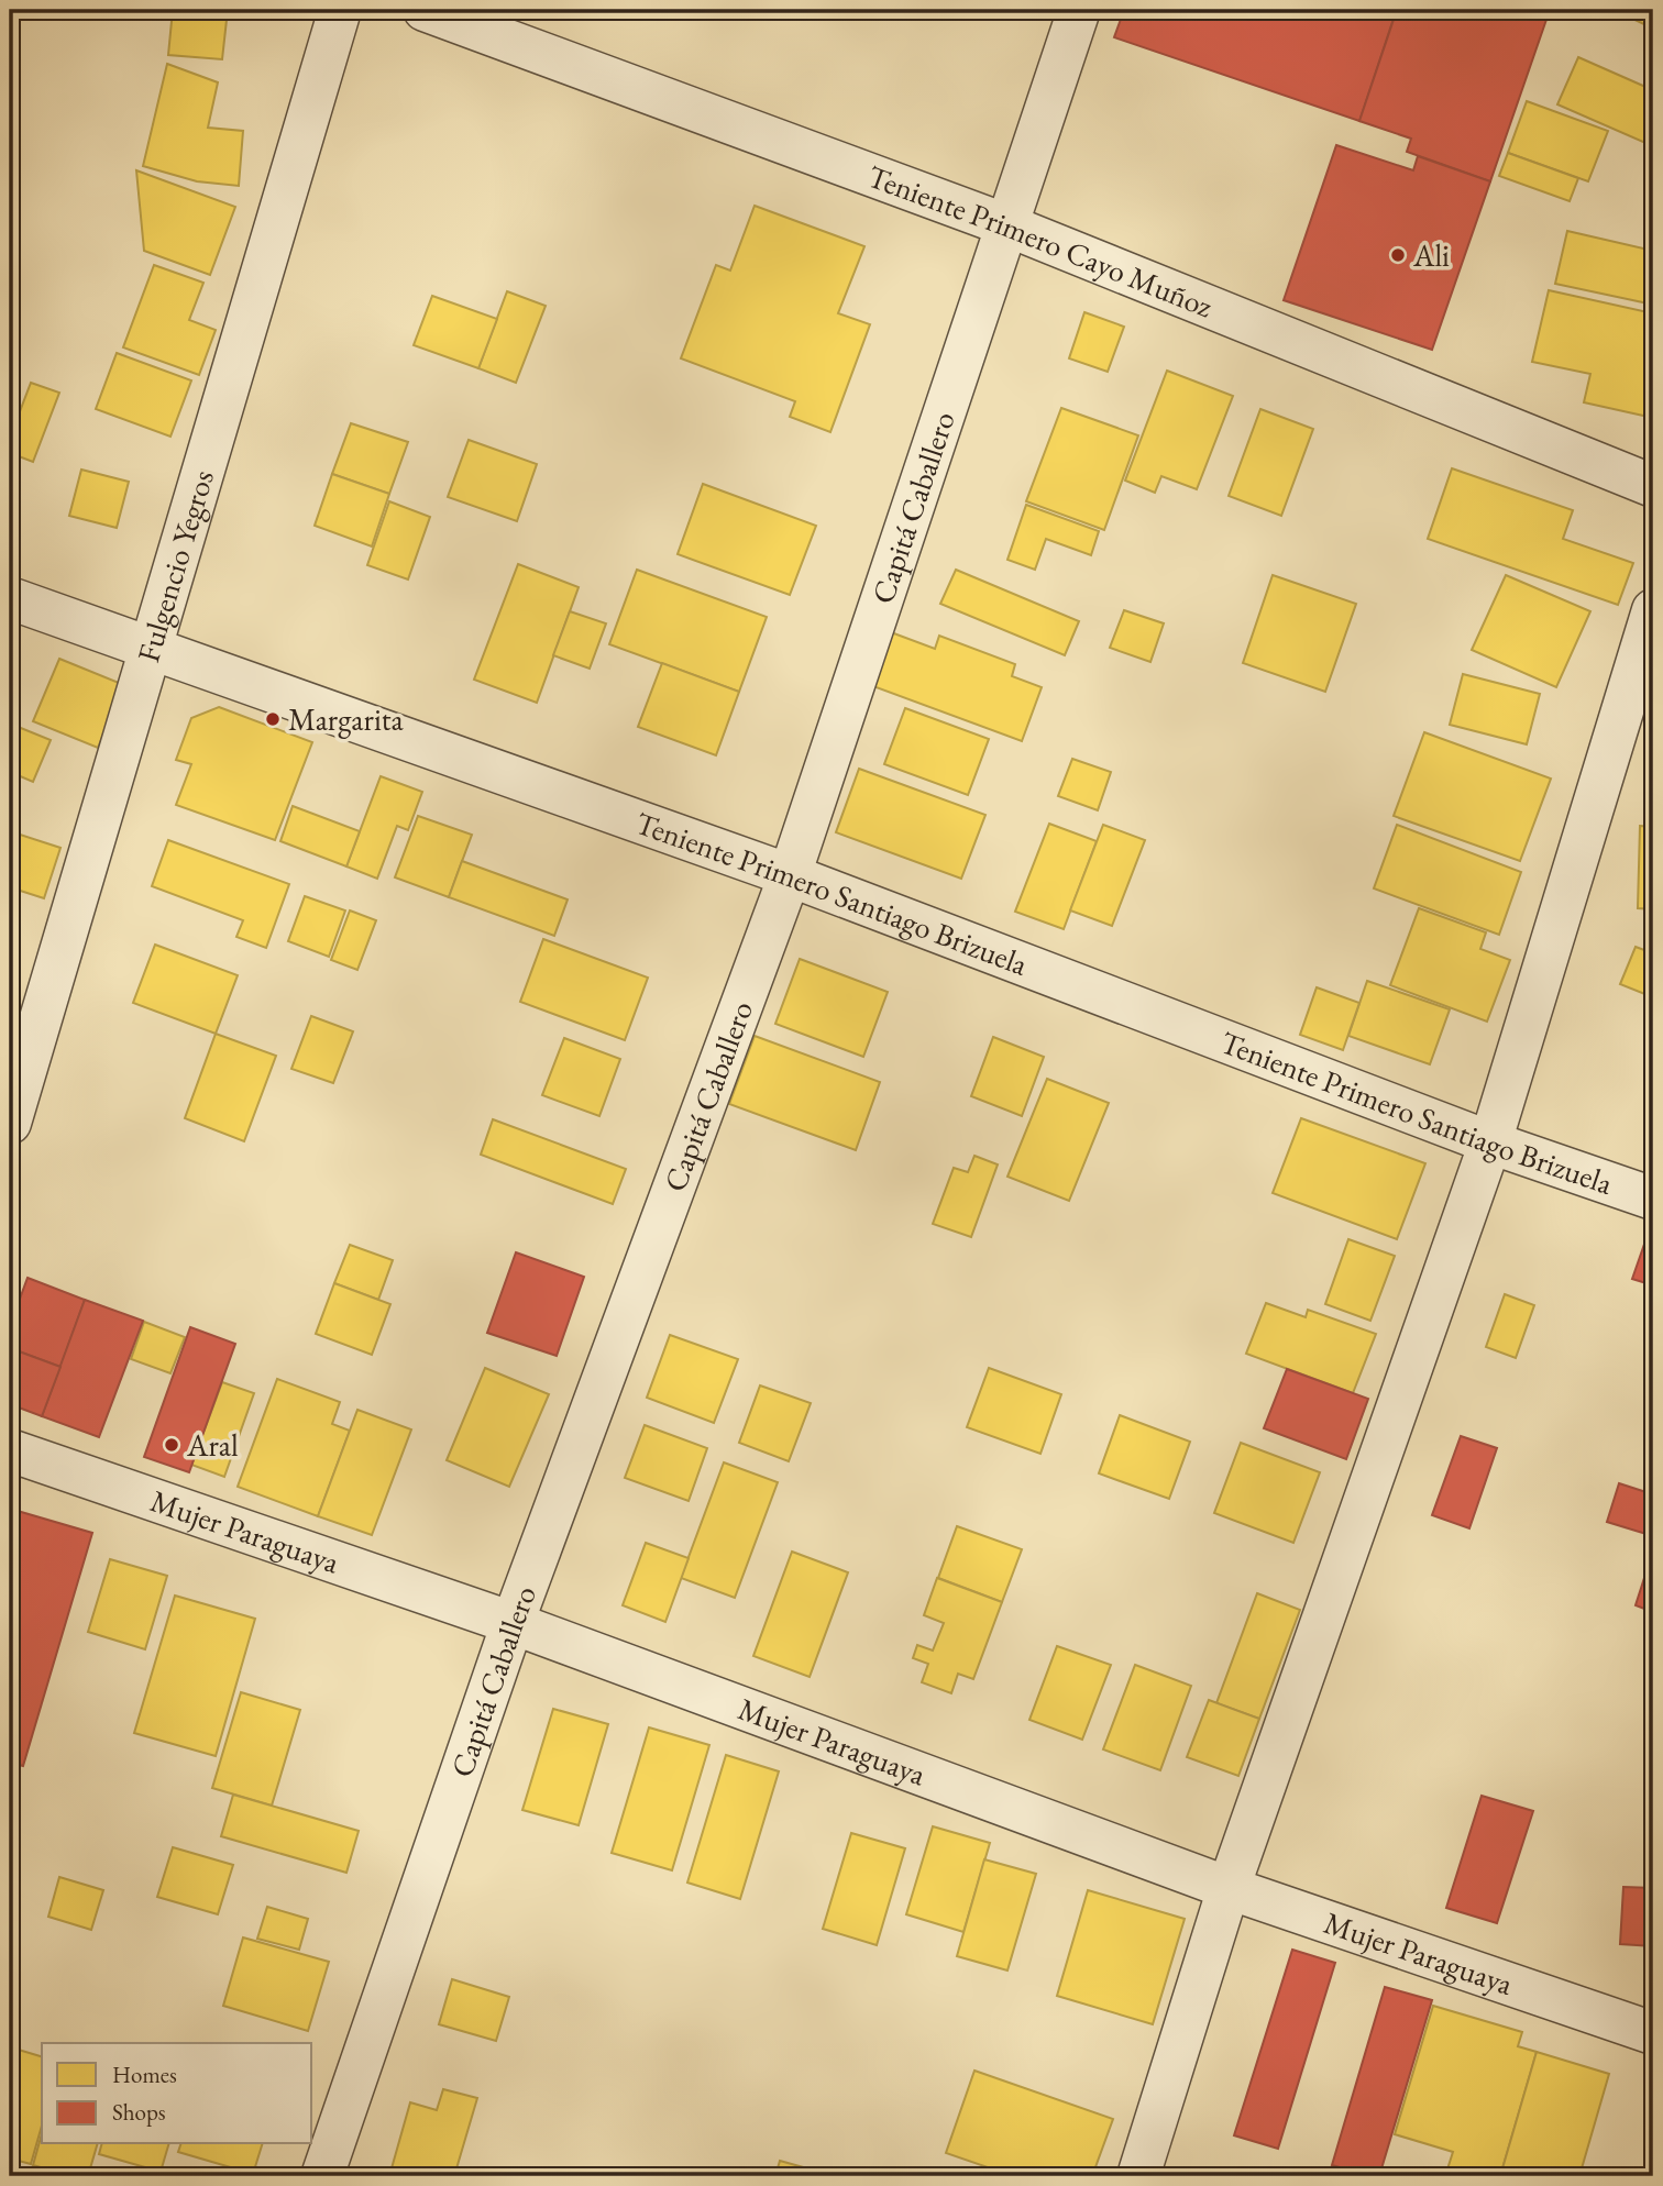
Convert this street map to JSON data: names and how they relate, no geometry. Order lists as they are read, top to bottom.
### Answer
{
  "streets": {
    "street": [
      "Teniente Primero Cayo Muñoz",
      "Capitá Caballero",
      "Fulgencio Yegros",
      "Teniente Primero Santiago Brizuela",
      "Mujer Paraguaya"
    ]
  },
  "crossings": [
    ["Teniente Primero Cayo Muñoz", "Capitá Caballero"],
    ["Capitá Caballero", "Teniente Primero Santiago Brizuela"],
    ["Capitá Caballero", "Mujer Paraguaya"],
    ["Fulgencio Yegros", "Teniente Primero Santiago Brizuela"]
  ],
  "places": ["Ali", "Margarita", "Aral"],
  "legend": ["Homes", "Shops"]
}
